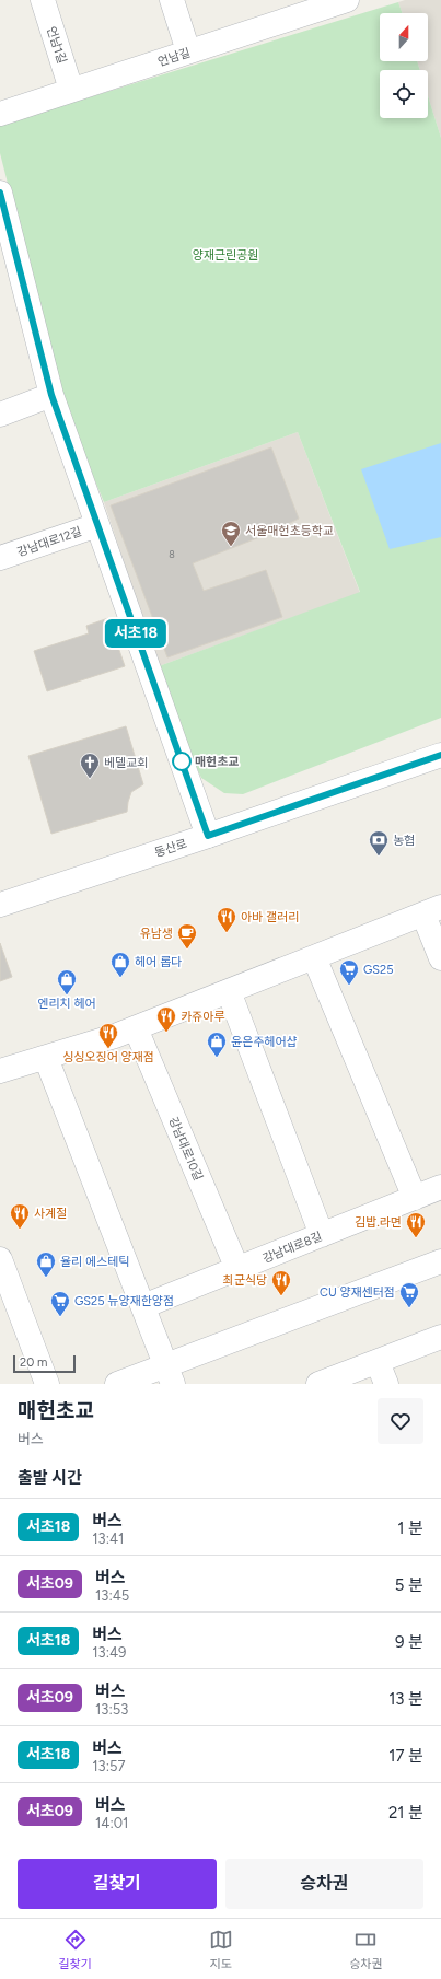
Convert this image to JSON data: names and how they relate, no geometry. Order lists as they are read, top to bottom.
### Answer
{
  "streets": {
    "street": [
      "언남1길",
      "언남길",
      "강남대로12길",
      "동산로",
      "강남대로10길",
      "강남대로8길"
    ]
  },
  "crossings": [
    ["언남1길", "언남길"],
    ["강남대로10길", "강남대로8길"]
  ],
  "parks": ["양재근린공원"],
  "places": {
    "school or university": ["서울매헌초등학교"],
    "other": ["매헌초교"],
    "church": ["베델교회"],
    "bank": ["농협"],
    "restaurant": [
      "아바 갤러리",
      "카쥬아루",
      "싱싱오징어 양재점",
      "사계절",
      "김밥.라면",
      "최군식당"
    ],
    "cafe": ["유남생"],
    "shop": [
      "헤어 롭다",
      "엔리치 헤어",
      "윤은주헤어샵",
      "율리 에스테틱"
    ],
    "supermarket": ["GS25", "CU 양재센터점", "GS25 뉴양재한양점"]
  },
  "lines": ["bus line 서초18"],
  "house_numbers": ["8"],
  "scale_bar": "20 m",
  "north": "top",
  "page": {
    "on_map": "서초18",
    "scale": "20 m",
    "heading": [
      ["매헌초교", "버스"],
      "출발 시간"
    ],
    "list": [
      {
        "mark": "서초18",
        "name": "버스",
        "note": "13:41",
        "value": "1 분"
      },
      {
        "mark": "서초09",
        "name": "버스",
        "note": "13:45",
        "value": "5 분"
      },
      {
        "mark": "서초18",
        "name": "버스",
        "note": "13:49",
        "value": "9 분"
      },
      {
        "mark": "서초09",
        "name": "버스",
        "note": "13:53",
        "value": "13 분"
      },
      {
        "mark": "서초18",
        "name": "버스",
        "note": "13:57",
        "value": "17 분"
      },
      {
        "mark": "서초09",
        "name": "버스",
        "note": "14:01",
        "value": "21 분"
      }
    ],
    "buttons": ["길찾기", "승차권"],
    "tabs": ["길찾기", "지도", "승차권"]
  }
}
